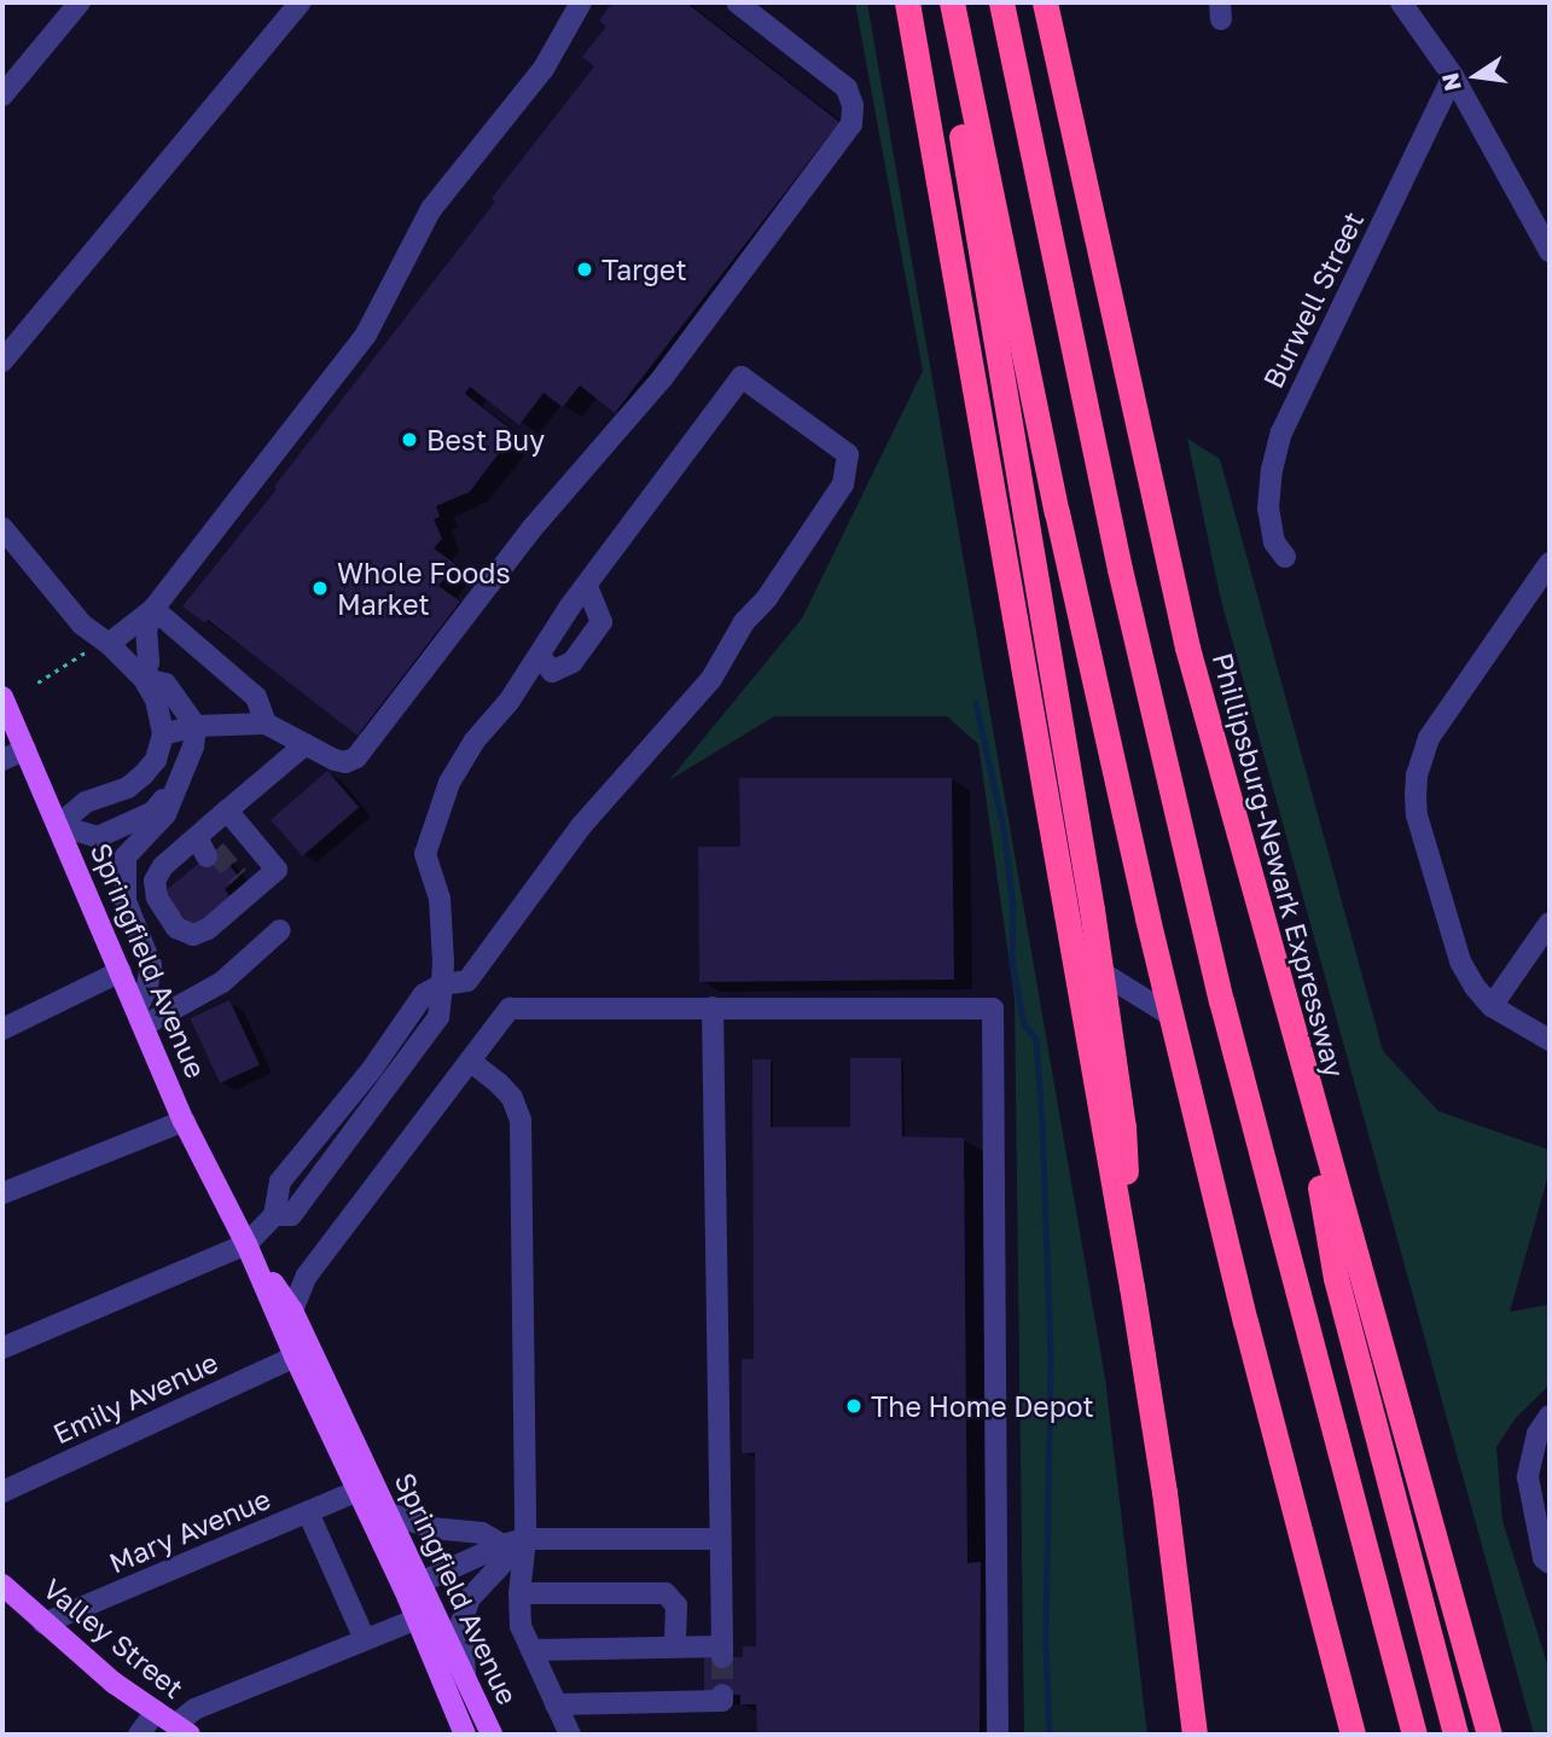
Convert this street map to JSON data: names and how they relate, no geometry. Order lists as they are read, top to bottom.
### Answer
{
  "streets": {
    "highway": ["Phillipsburg-Newark Expressway"],
    "main road": ["Springfield Avenue", "Valley Street"],
    "street": ["Burwell Street", "Emily Avenue", "Mary Avenue"]
  },
  "crossings": [
    ["Springfield Avenue", "Emily Avenue"],
    ["Springfield Avenue", "Mary Avenue"],
    ["Mary Avenue", "Valley Street"]
  ],
  "places": [
    "Target",
    "Best Buy",
    "Whole Foods Market",
    "The Home Depot"
  ],
  "north": "left"
}
